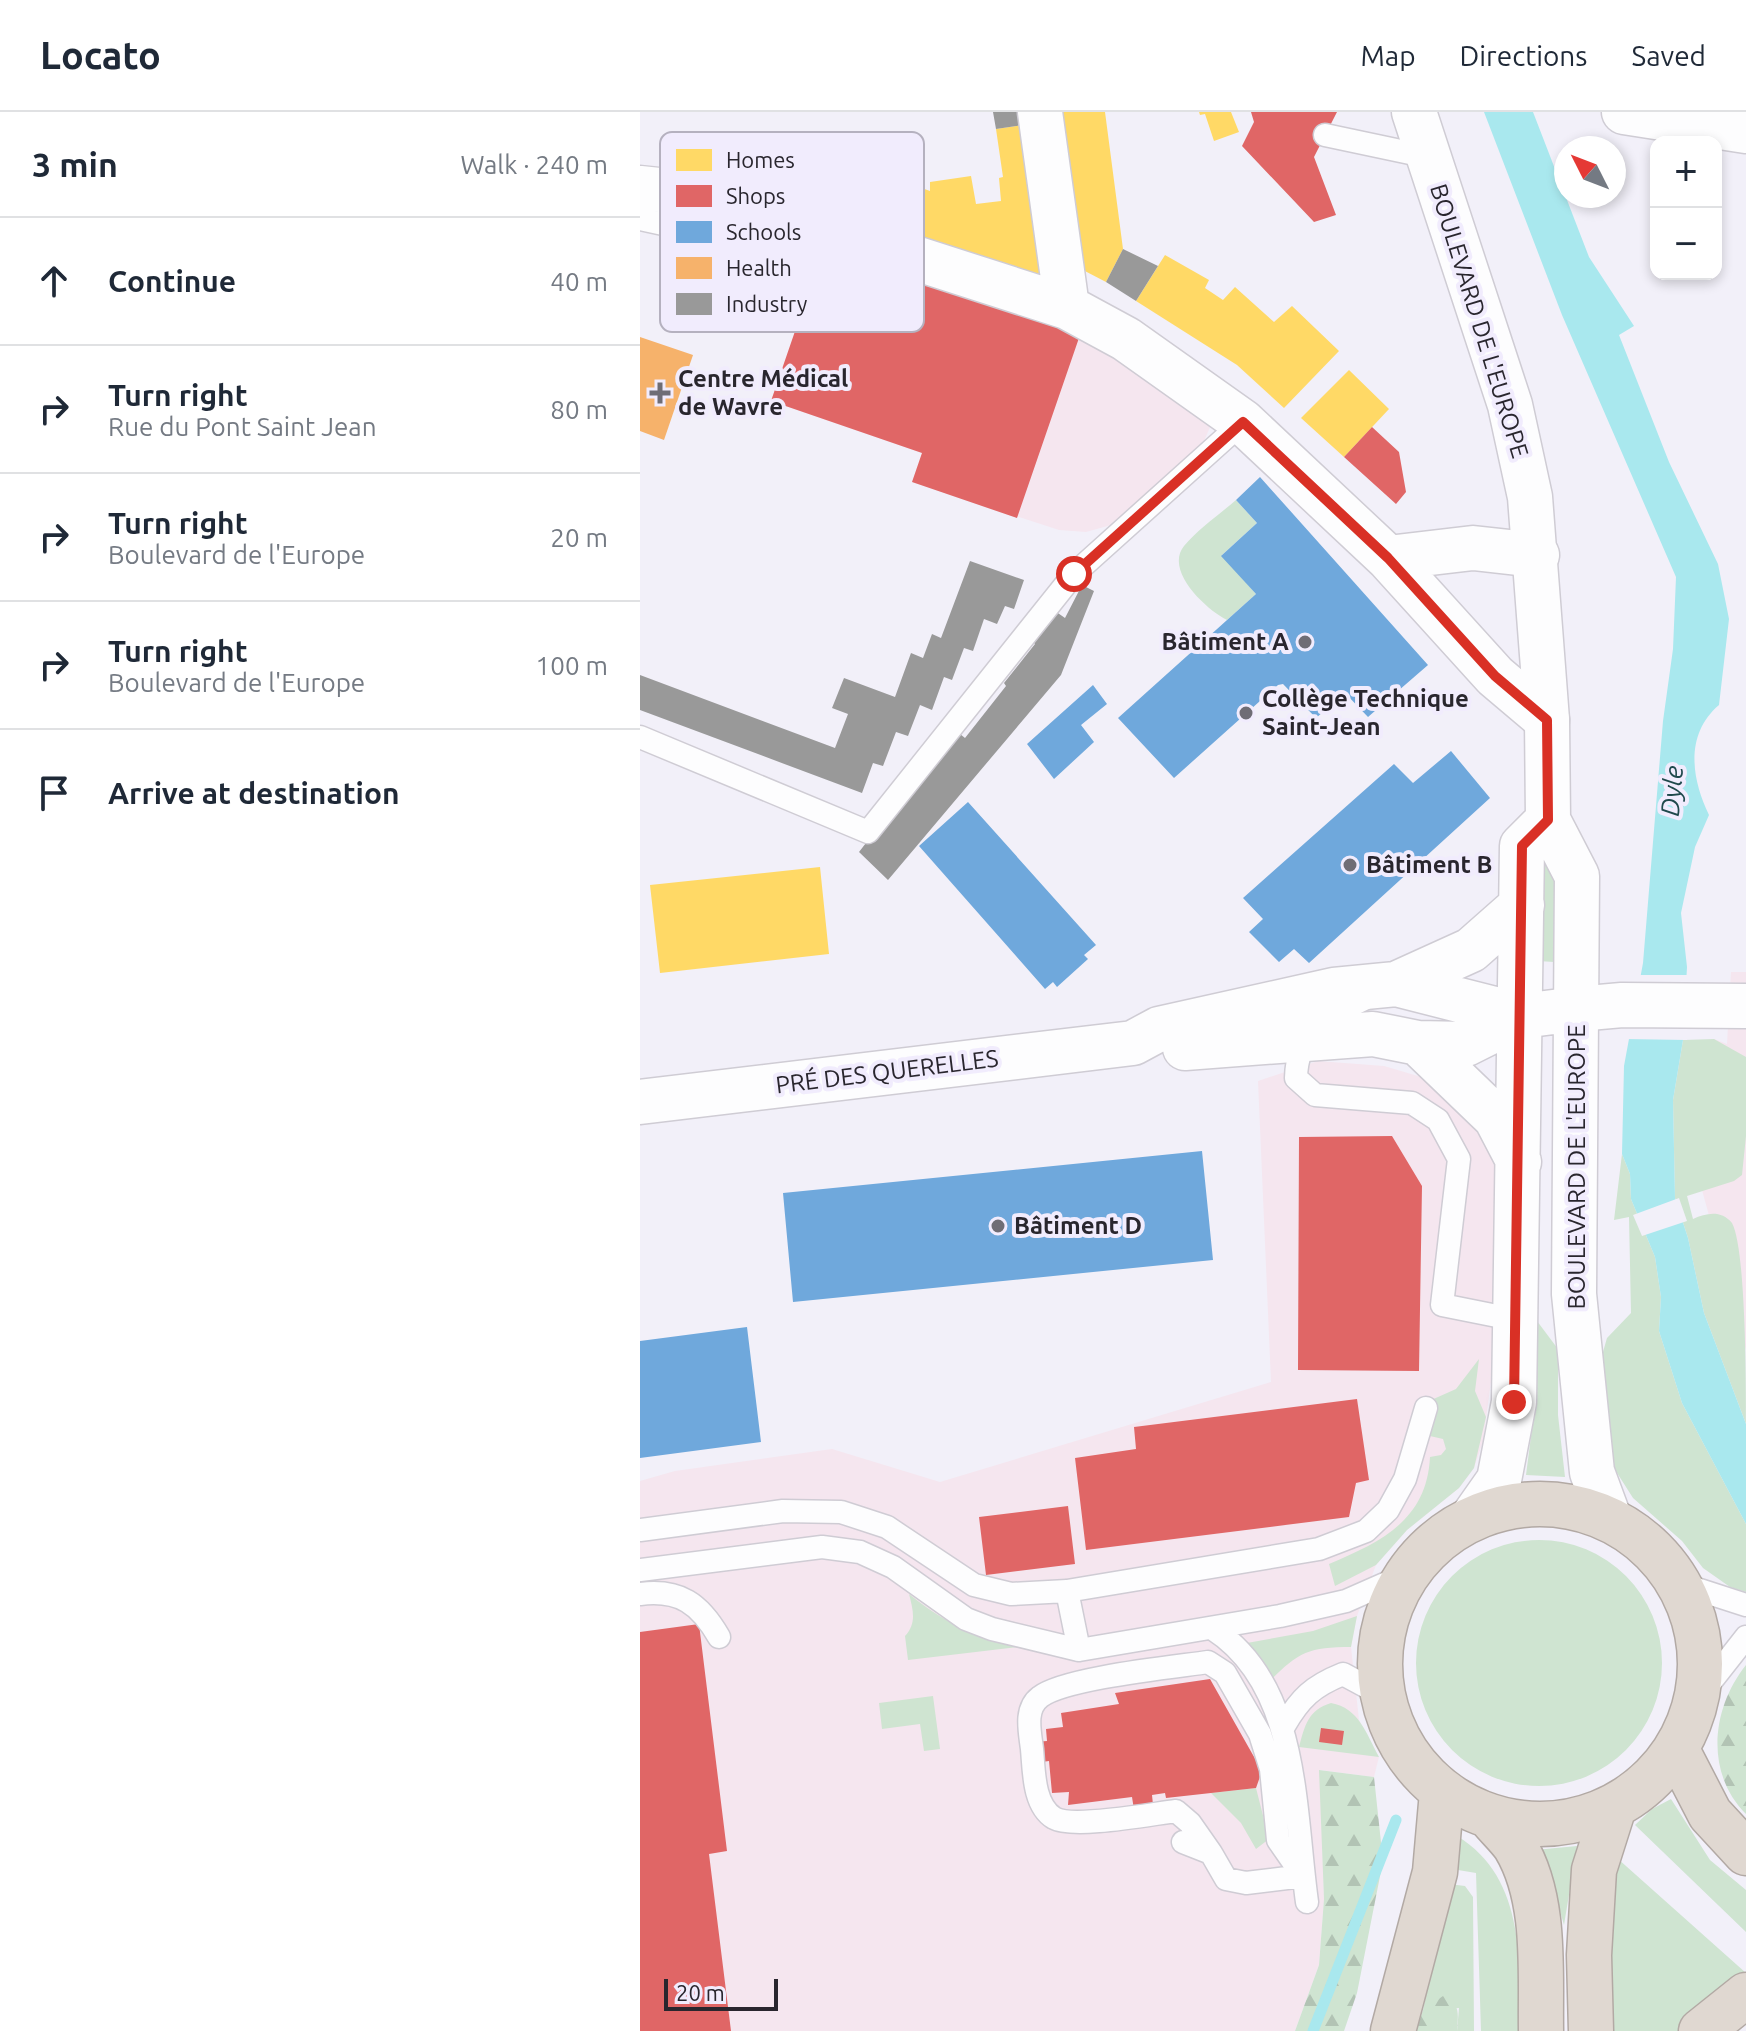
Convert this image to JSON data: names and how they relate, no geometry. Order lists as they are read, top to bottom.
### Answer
{
  "streets": {
    "street": ["BOULEVARD DE L'EUROPE", "PRÉ DES QUERELLES"]
  },
  "crossings": [
    ["BOULEVARD DE L'EUROPE", "PRÉ DES QUERELLES"]
  ],
  "water": ["Dyle"],
  "places": {
    "health": ["Centre Médical de Wavre"],
    "other": [
      "Bâtiment A",
      "Collège Technique Saint-Jean",
      "Bâtiment B",
      "Bâtiment D"
    ]
  },
  "legend": [
    "Homes",
    "Shops",
    "Schools",
    "Health",
    "Industry"
  ],
  "scale_bar": "20 m",
  "north": "top left",
  "page": {
    "header": "Locato",
    "nav": ["Map", "Directions", "Saved"],
    "heading": ["3 min", "Walk · 240 m"],
    "map_buttons": ["+", "−"],
    "list": [
      ["Continue", "40 m"],
      ["Turn right", "Rue du Pont Saint Jean", "80 m"],
      ["Turn right", "Boulevard de l'Europe", "20 m"],
      ["Turn right", "Boulevard de l'Europe", "100 m"],
      "Arrive at destination"
    ],
    "scale": "20 m"
  }
}
